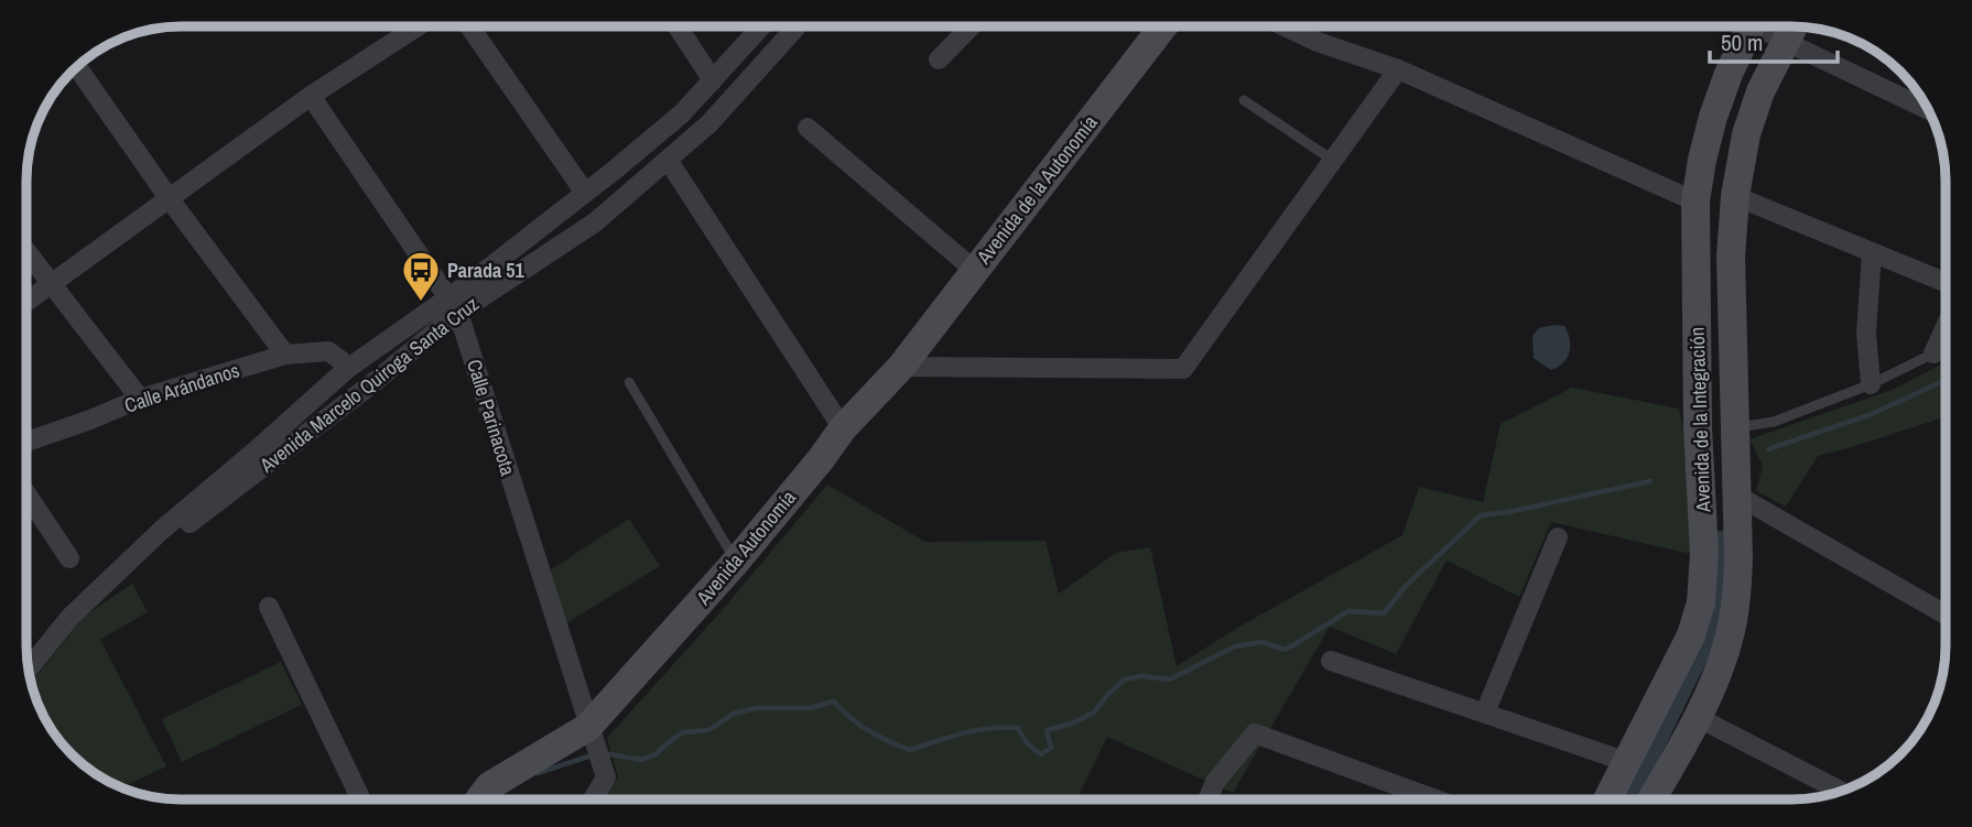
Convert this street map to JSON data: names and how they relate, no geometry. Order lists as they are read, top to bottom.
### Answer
{
  "streets": {
    "main road": ["Avenida de la Autonomía", "Avenida de la Integración", "Avenida Autonomía"],
    "street": ["Avenida Marcelo Quiroga Santa Cruz", "Calle Arándanos", "Calle Parinacota"]
  },
  "crossings": [
    ["Avenida de la Autonomía", "Avenida Autonomía"],
    ["Avenida Marcelo Quiroga Santa Cruz", "Calle Arándanos"],
    ["Avenida Marcelo Quiroga Santa Cruz", "Calle Parinacota"],
    ["Calle Parinacota", "Avenida Autonomía"]
  ],
  "places": {
    "bus stop": ["Parada 51"]
  },
  "scale_bar": "50 m"
}
